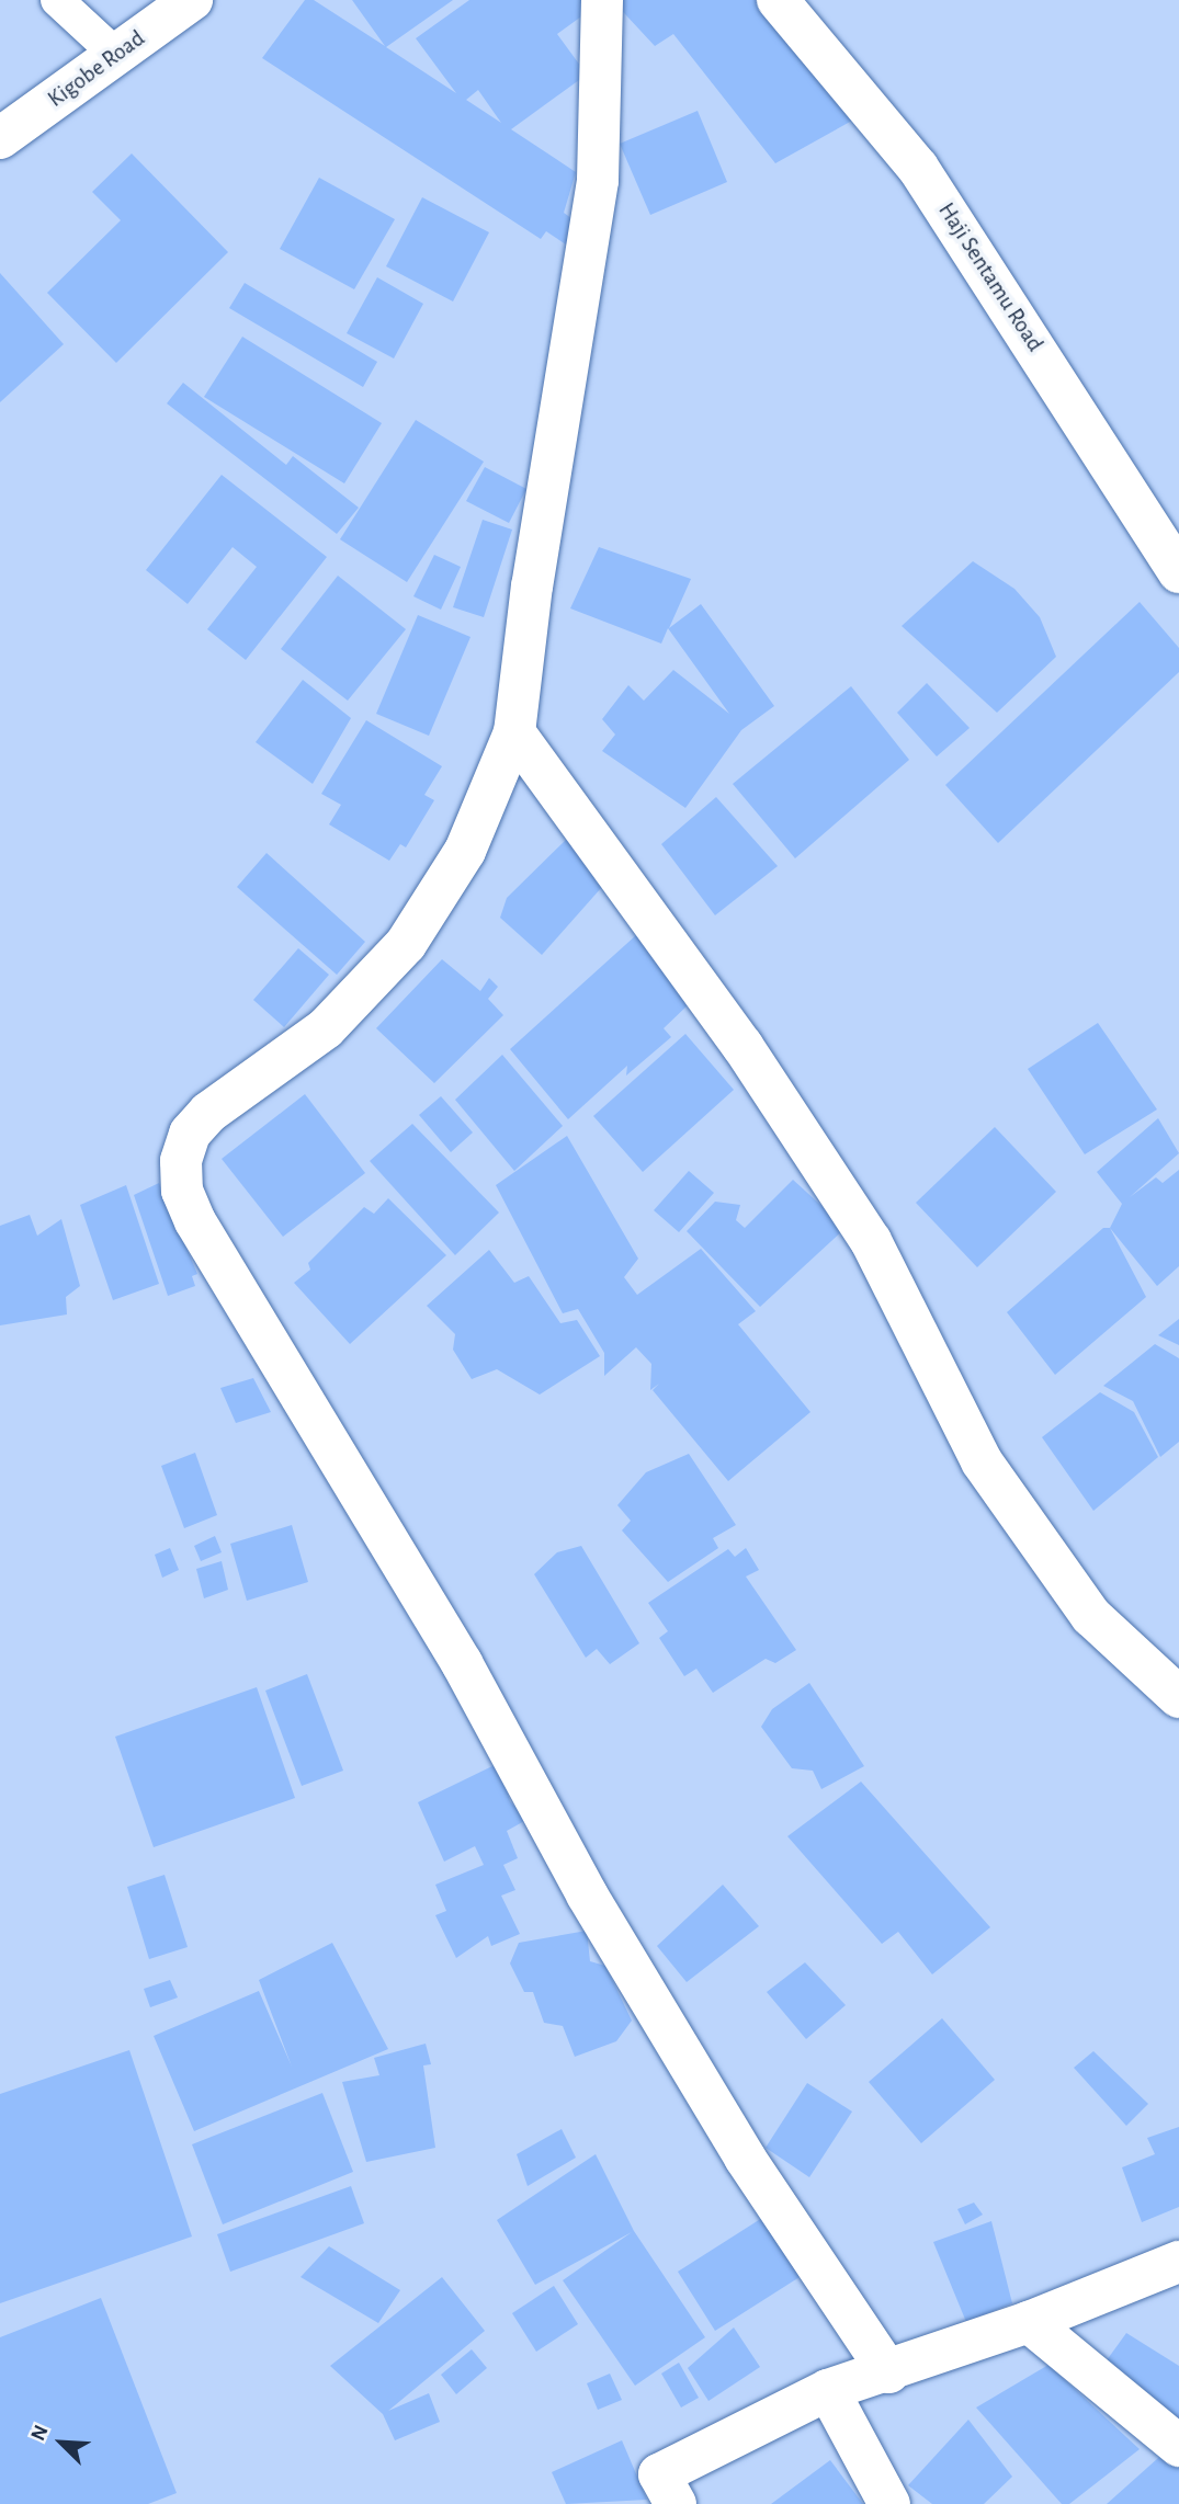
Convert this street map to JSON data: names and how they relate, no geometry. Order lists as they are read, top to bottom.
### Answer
{
  "streets": {
    "street": ["Kigobe Road", "Haji Sentamu Road"]
  },
  "north": "top left"
}
